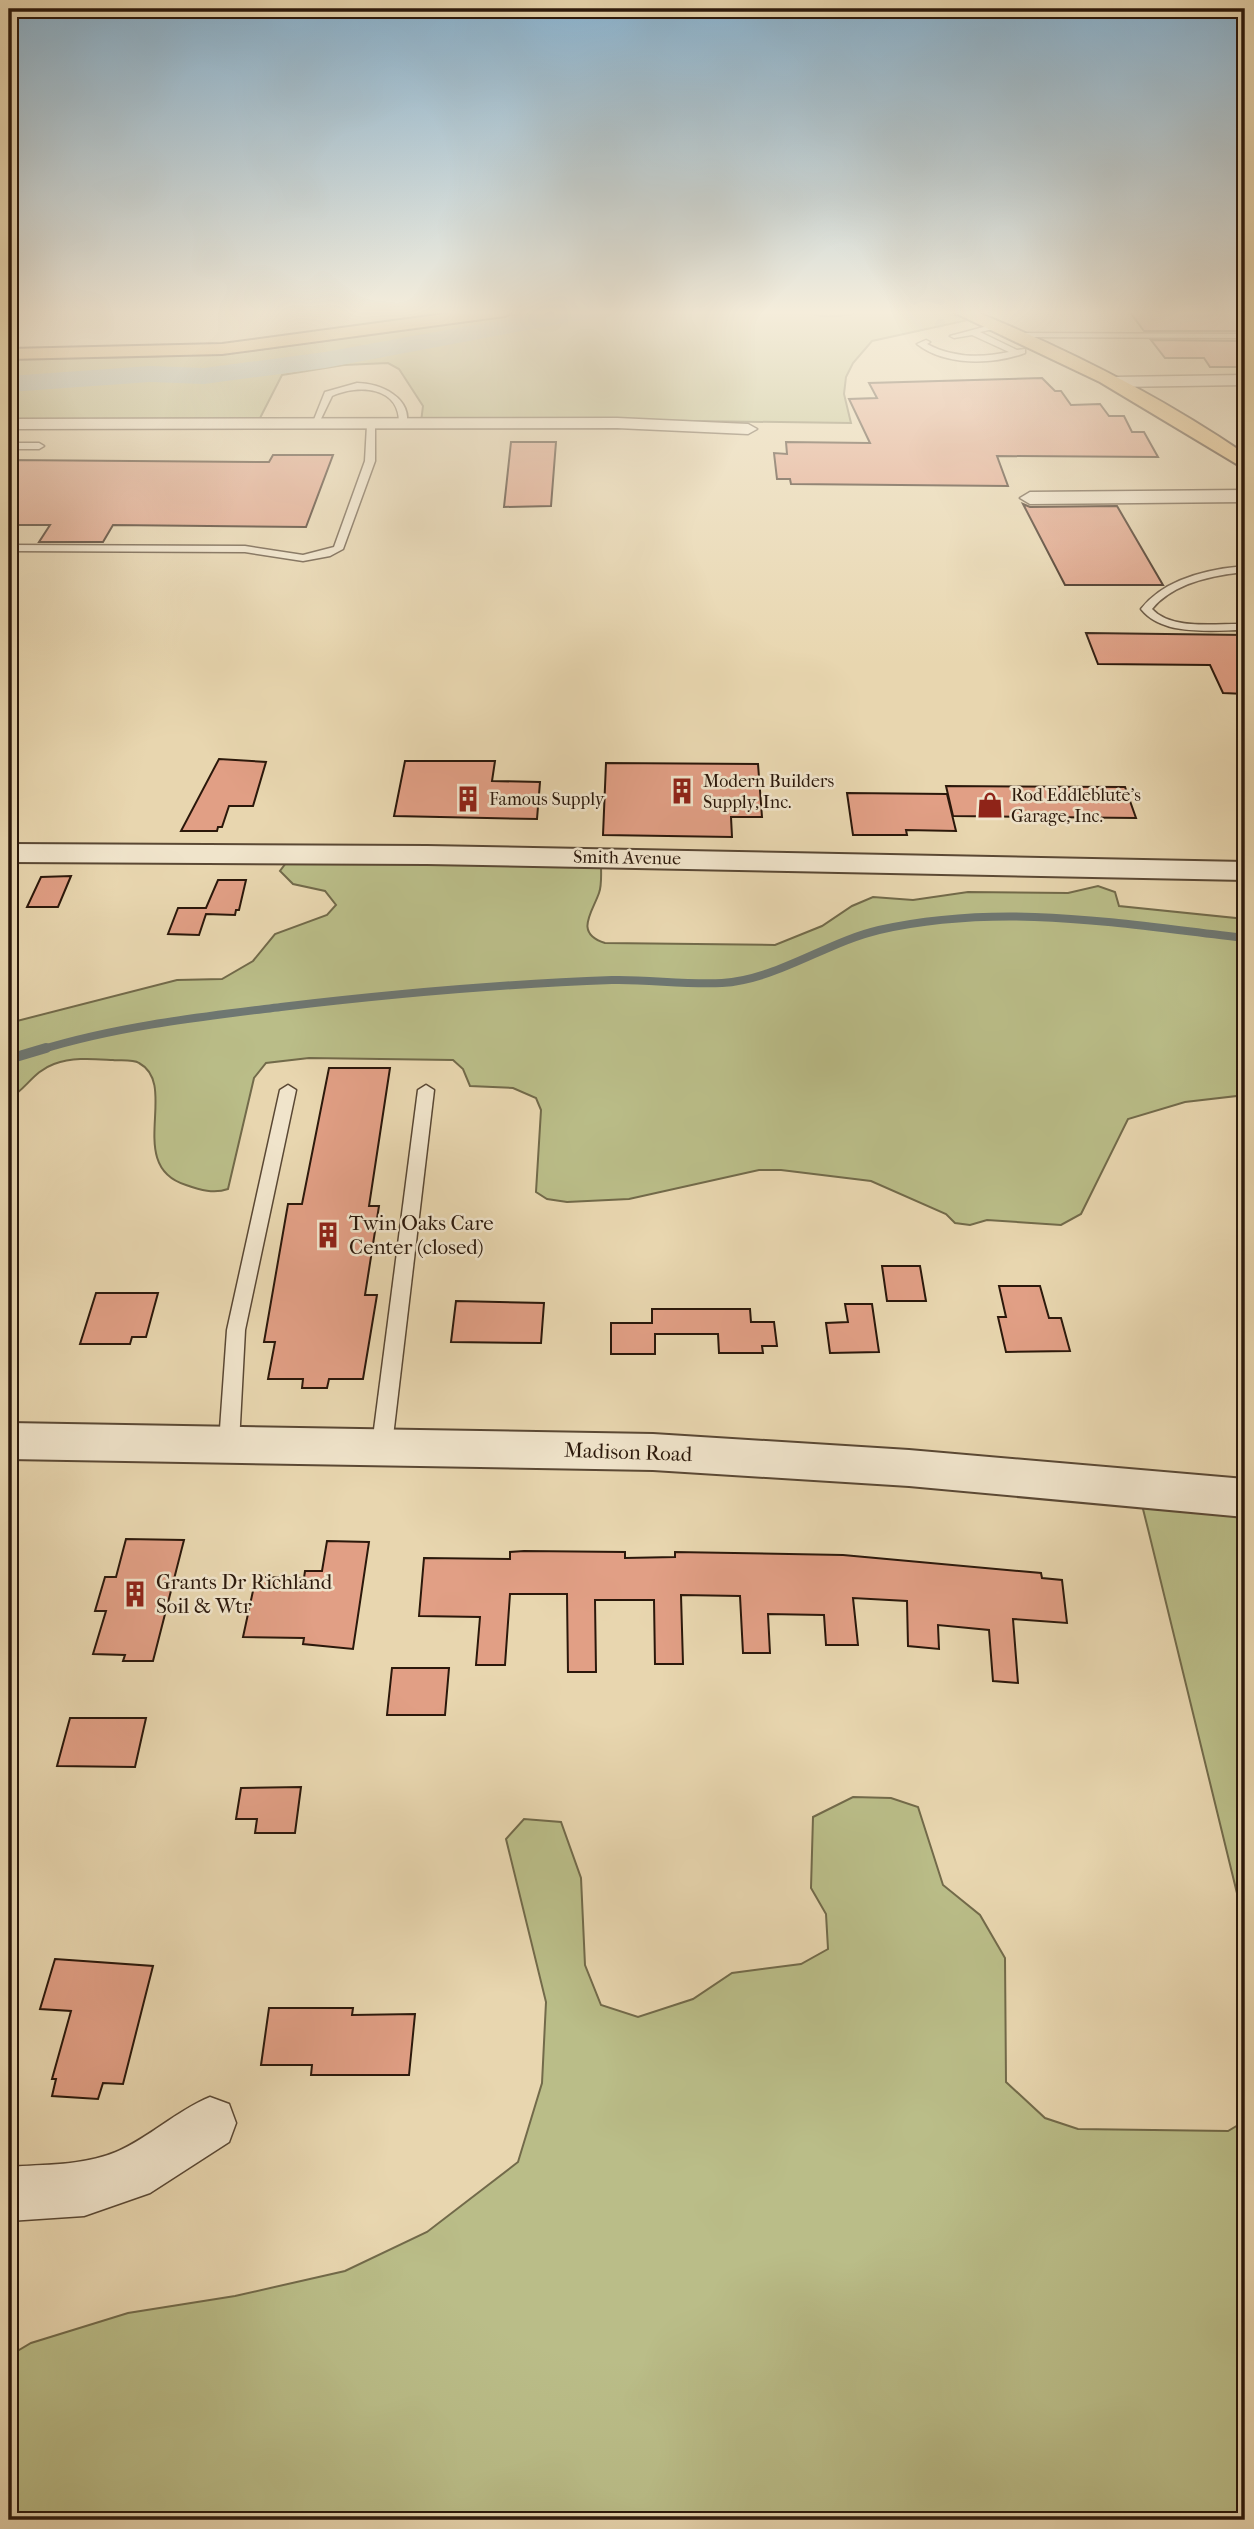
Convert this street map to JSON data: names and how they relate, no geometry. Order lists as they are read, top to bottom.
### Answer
{
  "streets": {
    "street": ["Smith Avenue", "Madison Road"]
  },
  "places": {
    "building": [
      "Modern Builders Supply, Inc.",
      "Famous Supply",
      "Twin Oaks Care Center (closed)",
      "Grants Dr Richland Soil & Wtr"
    ],
    "shop": ["Rod Eddleblute's Garage, Inc."]
  }
}
